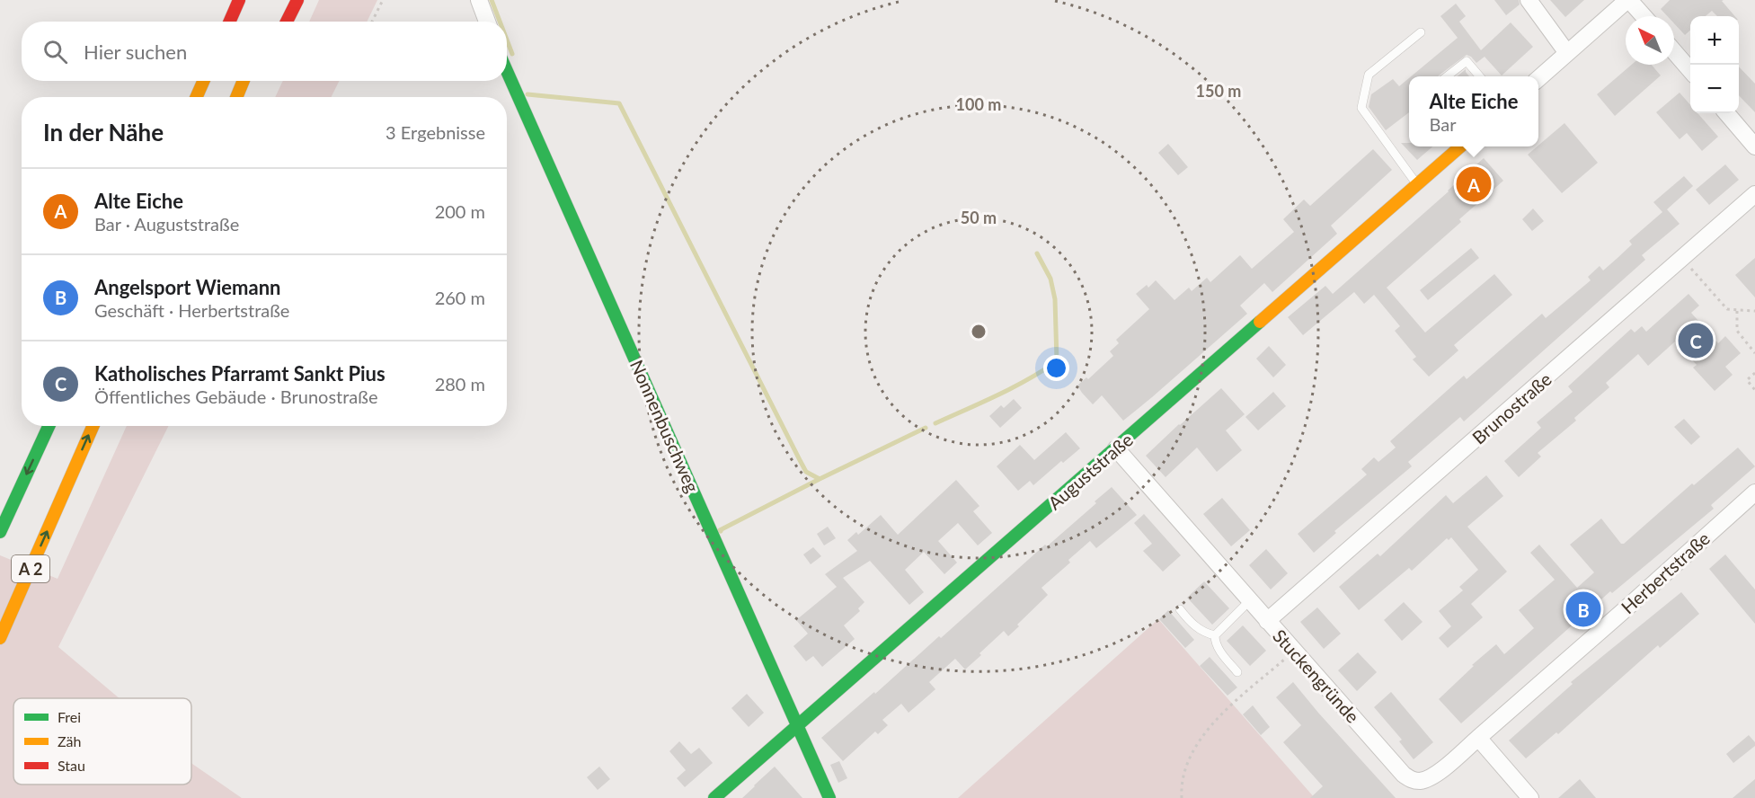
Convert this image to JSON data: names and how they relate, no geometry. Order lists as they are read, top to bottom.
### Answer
{
  "streets": {
    "main road": ["Nonnenbuschweg", "Auguststraße", "A 2"],
    "street": ["Brunostraße", "Herbertstraße", "Stuckengründe"]
  },
  "crossings": [
    ["Brunostraße", "Stuckengründe"],
    ["Nonnenbuschweg", "Auguststraße"],
    ["Auguststraße", "Stuckengründe"],
    ["Herbertstraße", "Stuckengründe"]
  ],
  "legend": ["Frei", "Zäh", "Stau"],
  "north": "top left",
  "page": {
    "map_buttons": ["+", "−"],
    "search": "Hier suchen",
    "popup": ["Alte Eiche", "Bar"],
    "heading": ["In der Nähe", "3 Ergebnisse"],
    "pins": ["A", "C", "B"],
    "list": [
      {
        "mark": "A",
        "name": "Alte Eiche",
        "note": "Bar · Auguststraße",
        "value": "200 m"
      },
      {
        "mark": "B",
        "name": "Angelsport Wiemann",
        "note": "Geschäft · Herbertstraße",
        "value": "260 m"
      },
      {
        "mark": "C",
        "name": "Katholisches Pfarramt Sankt Pius",
        "note": "Öffentliches Gebäude · Brunostraße",
        "value": "280 m"
      }
    ]
  },
  "rings": ["150 m", "100 m", "50 m"]
}
